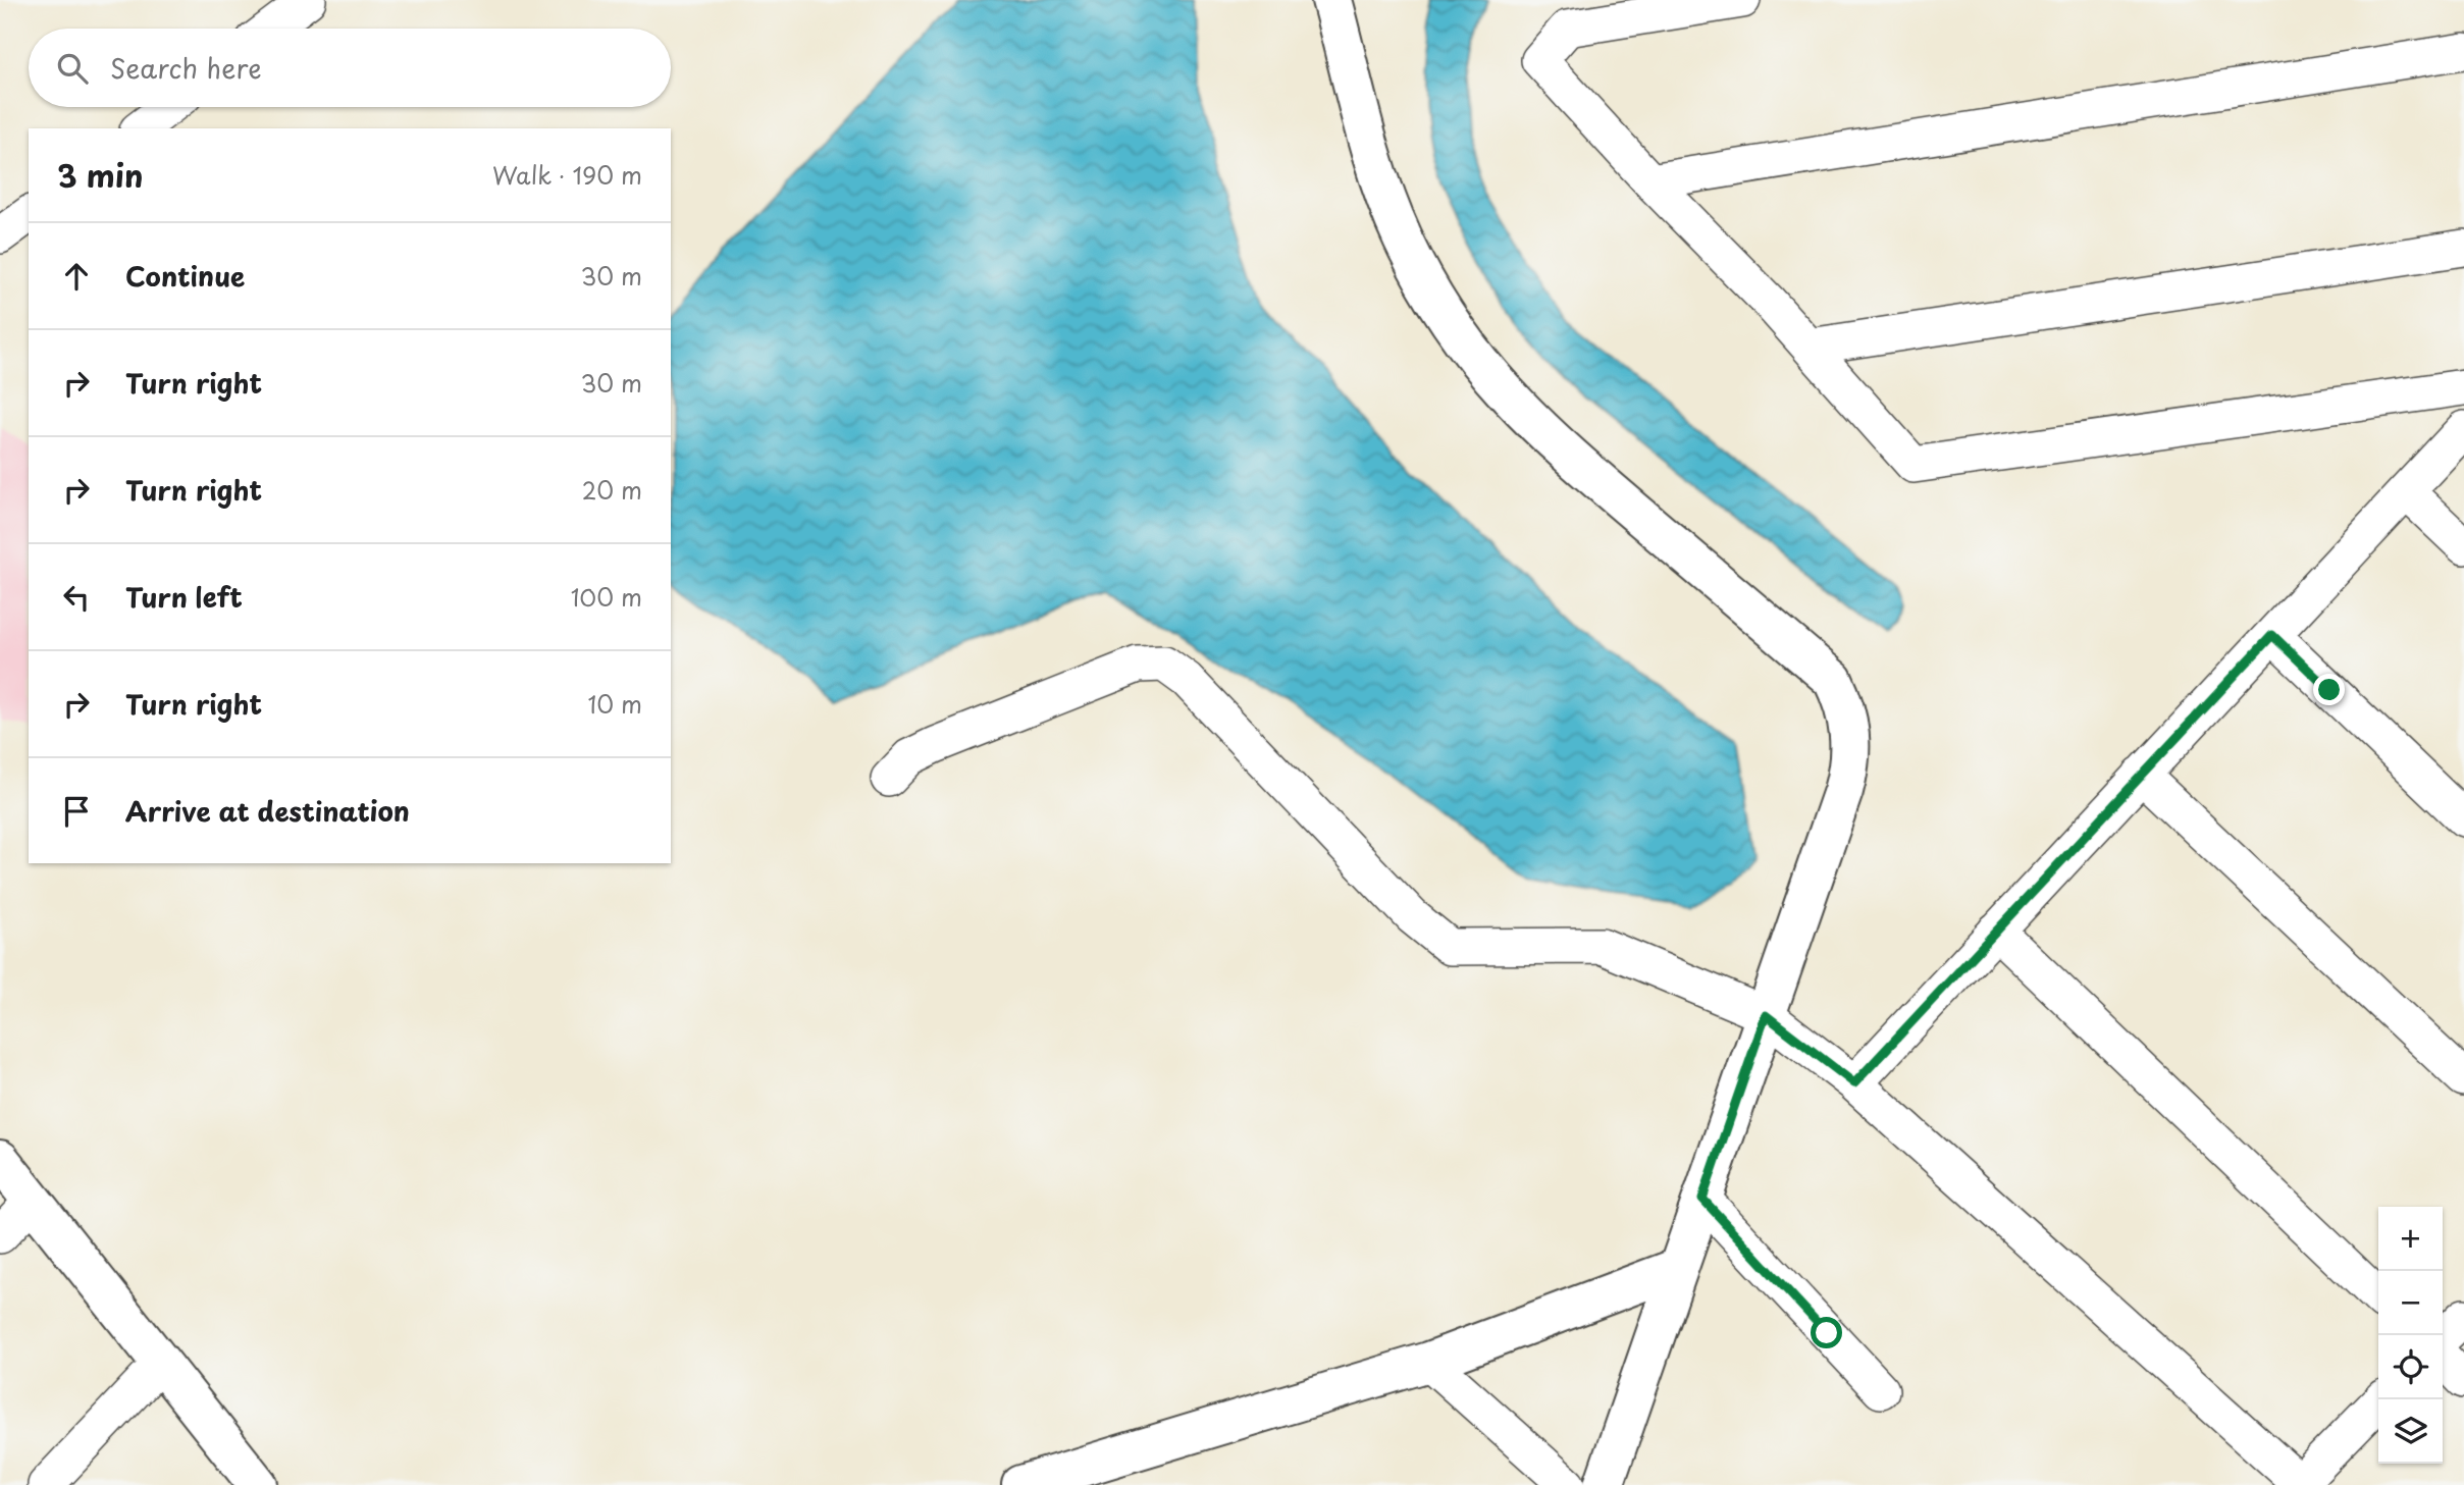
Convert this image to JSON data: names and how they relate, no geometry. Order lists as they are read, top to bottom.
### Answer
{
  "page": {
    "search": "Search here",
    "heading": ["3 min", "Walk · 190 m"],
    "list": [
      ["Continue", "30 m"],
      ["Turn right", "30 m"],
      ["Turn right", "20 m"],
      ["Turn left", "100 m"],
      ["Turn right", "10 m"],
      "Arrive at destination"
    ],
    "map_buttons": ["+", "−"]
  }
}
